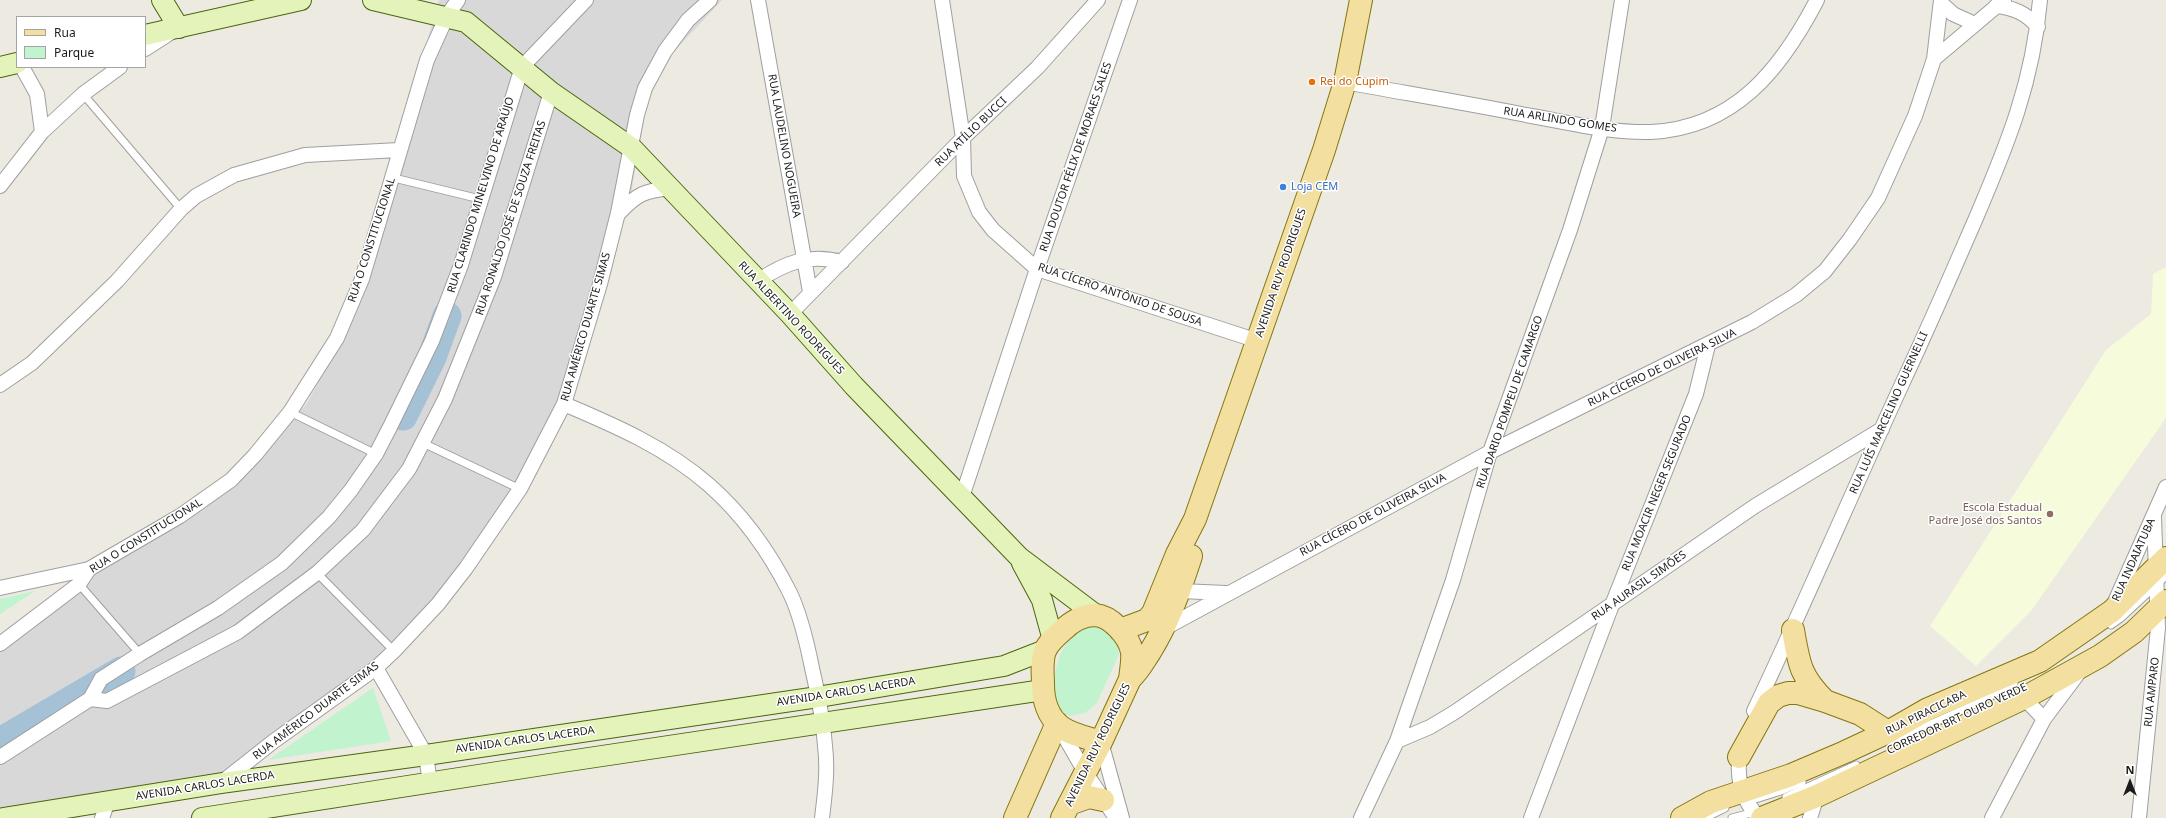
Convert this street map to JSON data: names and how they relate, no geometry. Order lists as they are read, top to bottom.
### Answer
{
  "streets": {
    "main road": [
      "AVENIDA RUY RODRIGUES",
      "RUA ALBERTINO RODRIGUES",
      "AVENIDA CARLOS LACERDA",
      "RUA PIRACICABA"
    ],
    "street": [
      "RUA ARLINDO GOMES",
      "RUA ATÍLIO BUCCI",
      "RUA LAUDELINO NOGUEIRA",
      "RUA DOUTOR FÉLIX DE MORAES SALES",
      "RUA CLARINDO MINELVINO DE ARAÚJO",
      "RUA RONALDO JOSÉ DE SOUZA FREITAS",
      "RUA O CONSTITUCIONAL",
      "RUA CÍCERO ANTÔNIO DE SOUSA",
      "RUA AMÉRICO DUARTE SIMAS",
      "RUA CÍCERO DE OLIVEIRA SILVA",
      "RUA DARIO POMPEU DE CAMARGO",
      "RUA LUÍS MARCELINO GUERNELLI",
      "RUA MOACIR NEGER SEGURADO",
      "RUA INDAIATUBA",
      "RUA AURASIL SIMÕES",
      "RUA AMPARO"
    ],
    "lane": ["CORREDOR BRT OURO VERDE"]
  },
  "crossings": [
    ["RUA ARLINDO GOMES", "AVENIDA RUY RODRIGUES"],
    ["RUA ARLINDO GOMES", "RUA DARIO POMPEU DE CAMARGO"],
    ["RUA ATÍLIO BUCCI", "RUA LAUDELINO NOGUEIRA"],
    ["RUA ATÍLIO BUCCI", "RUA CÍCERO ANTÔNIO DE SOUSA"],
    ["RUA ATÍLIO BUCCI", "RUA ALBERTINO RODRIGUES"],
    ["RUA DOUTOR FÉLIX DE MORAES SALES", "RUA CÍCERO ANTÔNIO DE SOUSA"],
    ["RUA DOUTOR FÉLIX DE MORAES SALES", "RUA ALBERTINO RODRIGUES"],
    ["RUA CLARINDO MINELVINO DE ARAÚJO", "RUA RONALDO JOSÉ DE SOUZA FREITAS"],
    ["RUA CLARINDO MINELVINO DE ARAÚJO", "RUA ALBERTINO RODRIGUES"],
    ["RUA RONALDO JOSÉ DE SOUZA FREITAS", "RUA ALBERTINO RODRIGUES"],
    ["RUA O CONSTITUCIONAL", "RUA ALBERTINO RODRIGUES"],
    ["AVENIDA RUY RODRIGUES", "RUA CÍCERO ANTÔNIO DE SOUSA"],
    ["AVENIDA RUY RODRIGUES", "RUA ALBERTINO RODRIGUES"],
    ["AVENIDA RUY RODRIGUES", "RUA CÍCERO DE OLIVEIRA SILVA"],
    ["AVENIDA RUY RODRIGUES", "AVENIDA CARLOS LACERDA"],
    ["RUA ALBERTINO RODRIGUES", "RUA AMÉRICO DUARTE SIMAS"],
    ["RUA ALBERTINO RODRIGUES", "AVENIDA CARLOS LACERDA"],
    ["RUA AMÉRICO DUARTE SIMAS", "AVENIDA CARLOS LACERDA"],
    ["RUA CÍCERO DE OLIVEIRA SILVA", "RUA DARIO POMPEU DE CAMARGO"],
    ["RUA CÍCERO DE OLIVEIRA SILVA", "RUA MOACIR NEGER SEGURADO"],
    ["RUA DARIO POMPEU DE CAMARGO", "RUA AURASIL SIMÕES"],
    ["RUA LUÍS MARCELINO GUERNELLI", "RUA AURASIL SIMÕES"],
    ["RUA LUÍS MARCELINO GUERNELLI", "RUA PIRACICABA"],
    ["RUA MOACIR NEGER SEGURADO", "RUA AURASIL SIMÕES"],
    ["RUA INDAIATUBA", "RUA AMPARO"],
    ["RUA INDAIATUBA", "RUA PIRACICABA"],
    ["RUA AMPARO", "RUA PIRACICABA"],
    ["RUA PIRACICABA", "CORREDOR BRT OURO VERDE"]
  ],
  "places": ["Rei do Cupim", "Loja CEM", "Escola Estadual Padre José dos Santos"],
  "legend": ["Rua", "Parque"],
  "north": "top"
}
